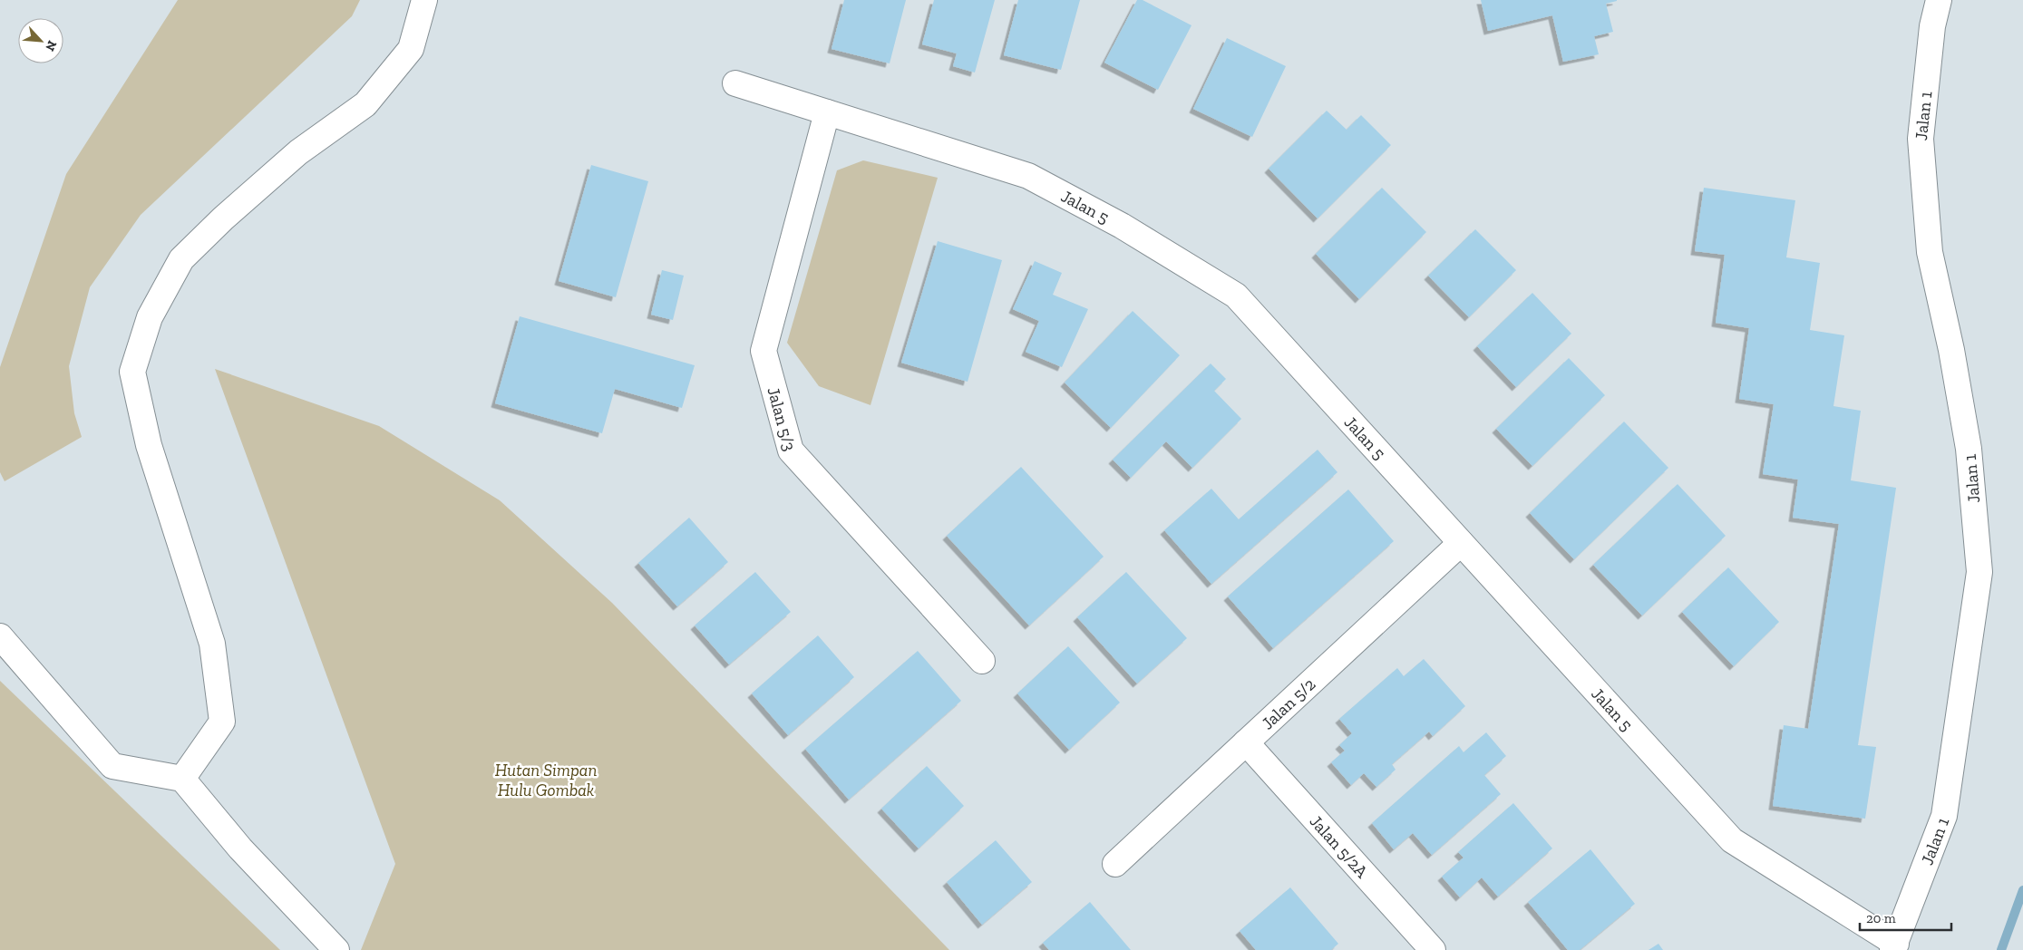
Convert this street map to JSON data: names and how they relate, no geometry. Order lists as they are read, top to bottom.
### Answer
{
  "streets": {
    "street": [
      "Jalan 1",
      "Jalan 5",
      "Jalan 5/3",
      "Jalan 5/2",
      "Jalan 5/2A"
    ]
  },
  "crossings": [
    ["Jalan 1", "Jalan 5"],
    ["Jalan 5", "Jalan 5/3"],
    ["Jalan 5", "Jalan 5/2"],
    ["Jalan 5/2", "Jalan 5/2A"]
  ],
  "parks": ["Hutan Simpan Hulu Gombak"],
  "scale_bar": "20 m",
  "north": "bottom right"
}
